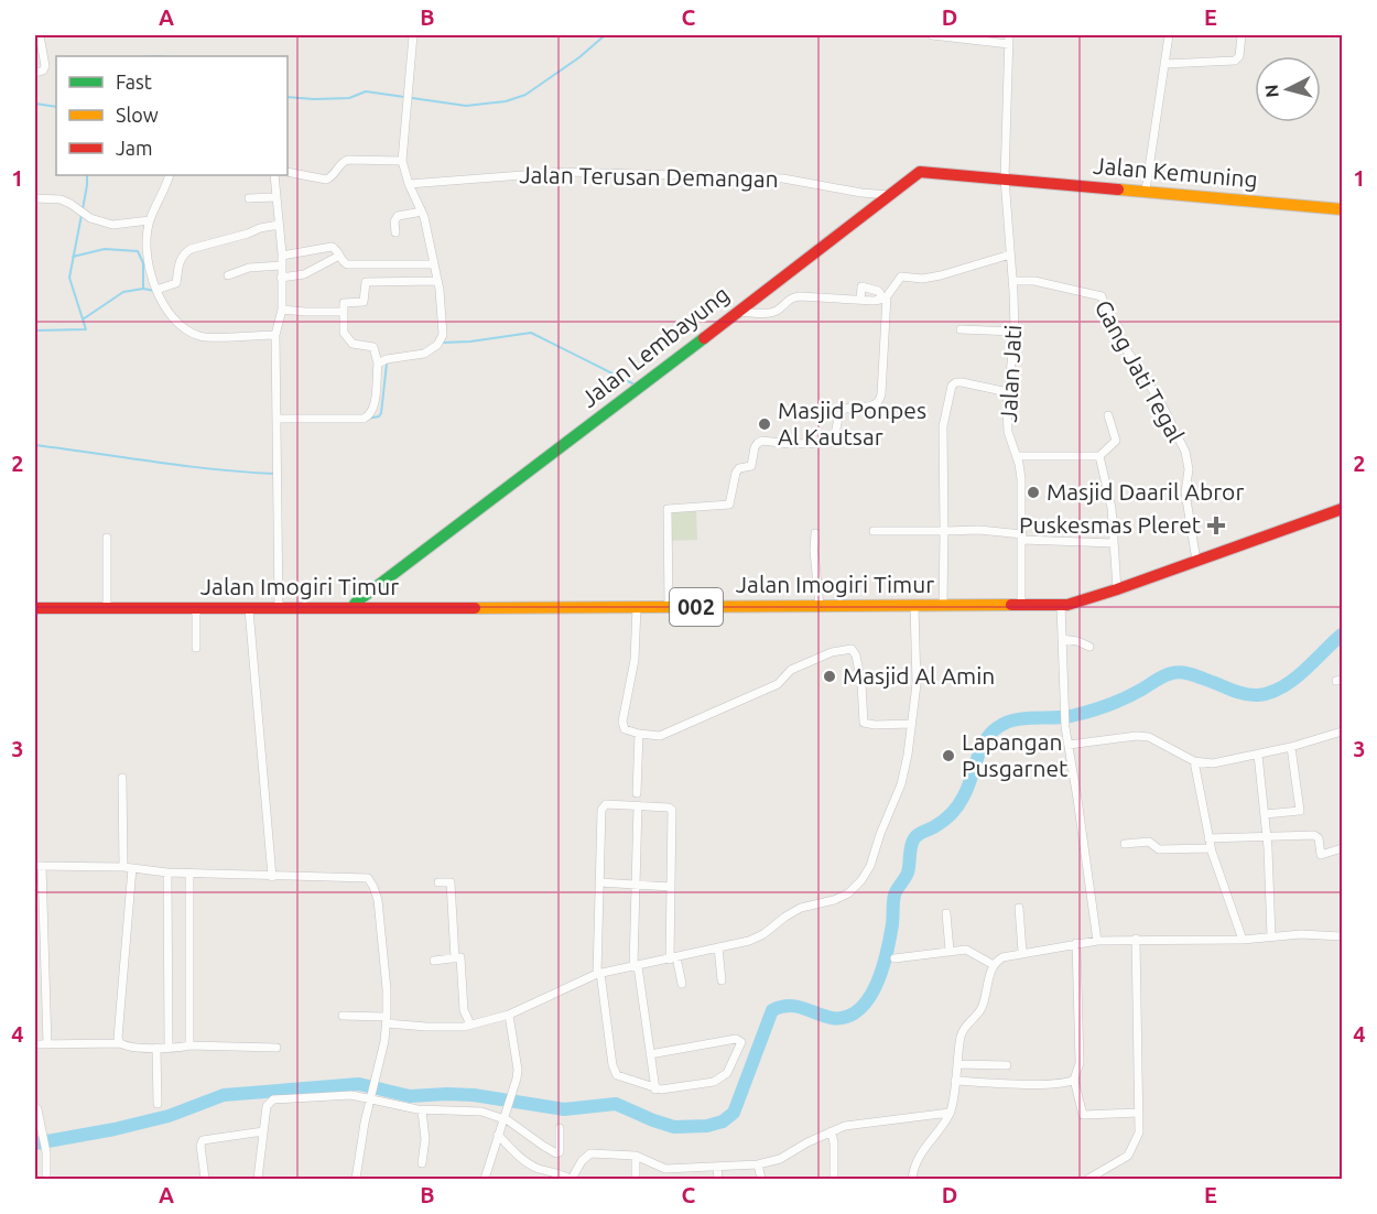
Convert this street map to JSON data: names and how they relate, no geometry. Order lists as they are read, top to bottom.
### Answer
{
  "streets": {
    "main road": [
      "Jalan Kemuning",
      "Jalan Lembayung",
      "Jalan Imogiri Timur",
      "002"
    ],
    "street": ["Jalan Terusan Demangan", "Gang Jati Tegal", "Jalan Jati"]
  },
  "crossings": [
    ["Jalan Kemuning", "Jalan Lembayung"],
    ["Jalan Kemuning", "Jalan Jati"],
    ["Jalan Terusan Demangan", "Jalan Lembayung"],
    ["Jalan Lembayung", "Jalan Jati"],
    ["Jalan Lembayung", "Jalan Imogiri Timur"],
    ["Gang Jati Tegal", "Jalan Jati"],
    ["Gang Jati Tegal", "Jalan Imogiri Timur"],
    ["Jalan Jati", "Jalan Imogiri Timur"]
  ],
  "places": {
    "other": [
      "Masjid Ponpes Al Kautsar",
      "Masjid Daaril Abror",
      "Masjid Al Amin",
      "Lapangan Pusgarnet"
    ],
    "health": ["Puskesmas Pleret"]
  },
  "legend": ["Fast", "Slow", "Jam"],
  "north": "left",
  "grid": {
    "columns": [
      "A",
      "B",
      "C",
      "D",
      "E"
    ],
    "rows": [
      "1",
      "2",
      "3",
      "4"
    ]
  }
}
